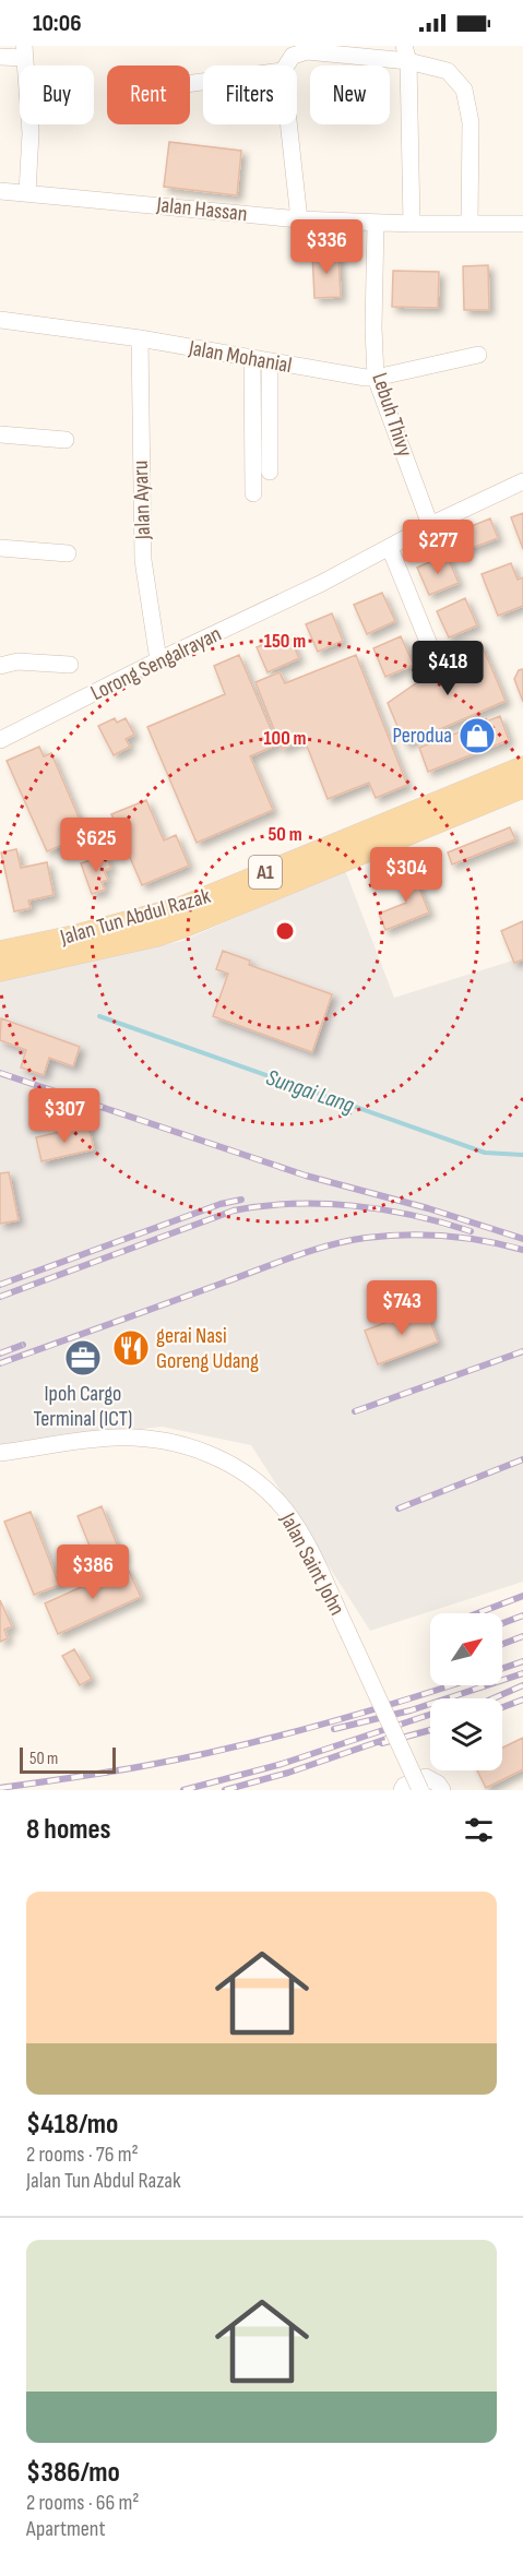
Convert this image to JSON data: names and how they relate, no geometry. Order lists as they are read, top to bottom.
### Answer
{
  "streets": {
    "main road": ["A1", "Jalan Tun Abdul Razak"],
    "street": [
      "Jalan Hassan",
      "Jalan Mohanial",
      "Lebuh Thivy",
      "Jalan Ayaru",
      "Lorong Sengalrayan",
      "Jalan Saint John"
    ]
  },
  "crossings": [
    ["Jalan Hassan", "Lebuh Thivy"],
    ["Jalan Mohanial", "Lebuh Thivy"],
    ["Jalan Mohanial", "Jalan Ayaru"],
    ["Lebuh Thivy", "Lorong Sengalrayan"],
    ["Jalan Ayaru", "Lorong Sengalrayan"]
  ],
  "water": ["Sungai Lang"],
  "places": {
    "shop": ["Perodua"],
    "restaurant": ["gerai Nasi Goreng Udang"],
    "office": ["Ipoh Cargo Terminal (ICT)"]
  },
  "scale_bar": "50 m",
  "north": "top right",
  "page": {
    "status": "10:06",
    "chip": [
      "Buy",
      "Rent",
      "Filters",
      "New"
    ],
    "price": [
      "$336",
      "$277",
      "$418",
      "$625",
      "$304",
      "$307",
      "$743",
      "$386"
    ],
    "scale": "50 m",
    "heading": "8 homes",
    "list": [
      {
        "name": "$418/mo",
        "note": "2 rooms · 76 m² · Jalan Tun Abdul Razak"
      },
      {
        "name": "$386/mo",
        "note": "2 rooms · 66 m² · Apartment"
      }
    ]
  },
  "rings": ["150 m", "100 m", "50 m"]
}
